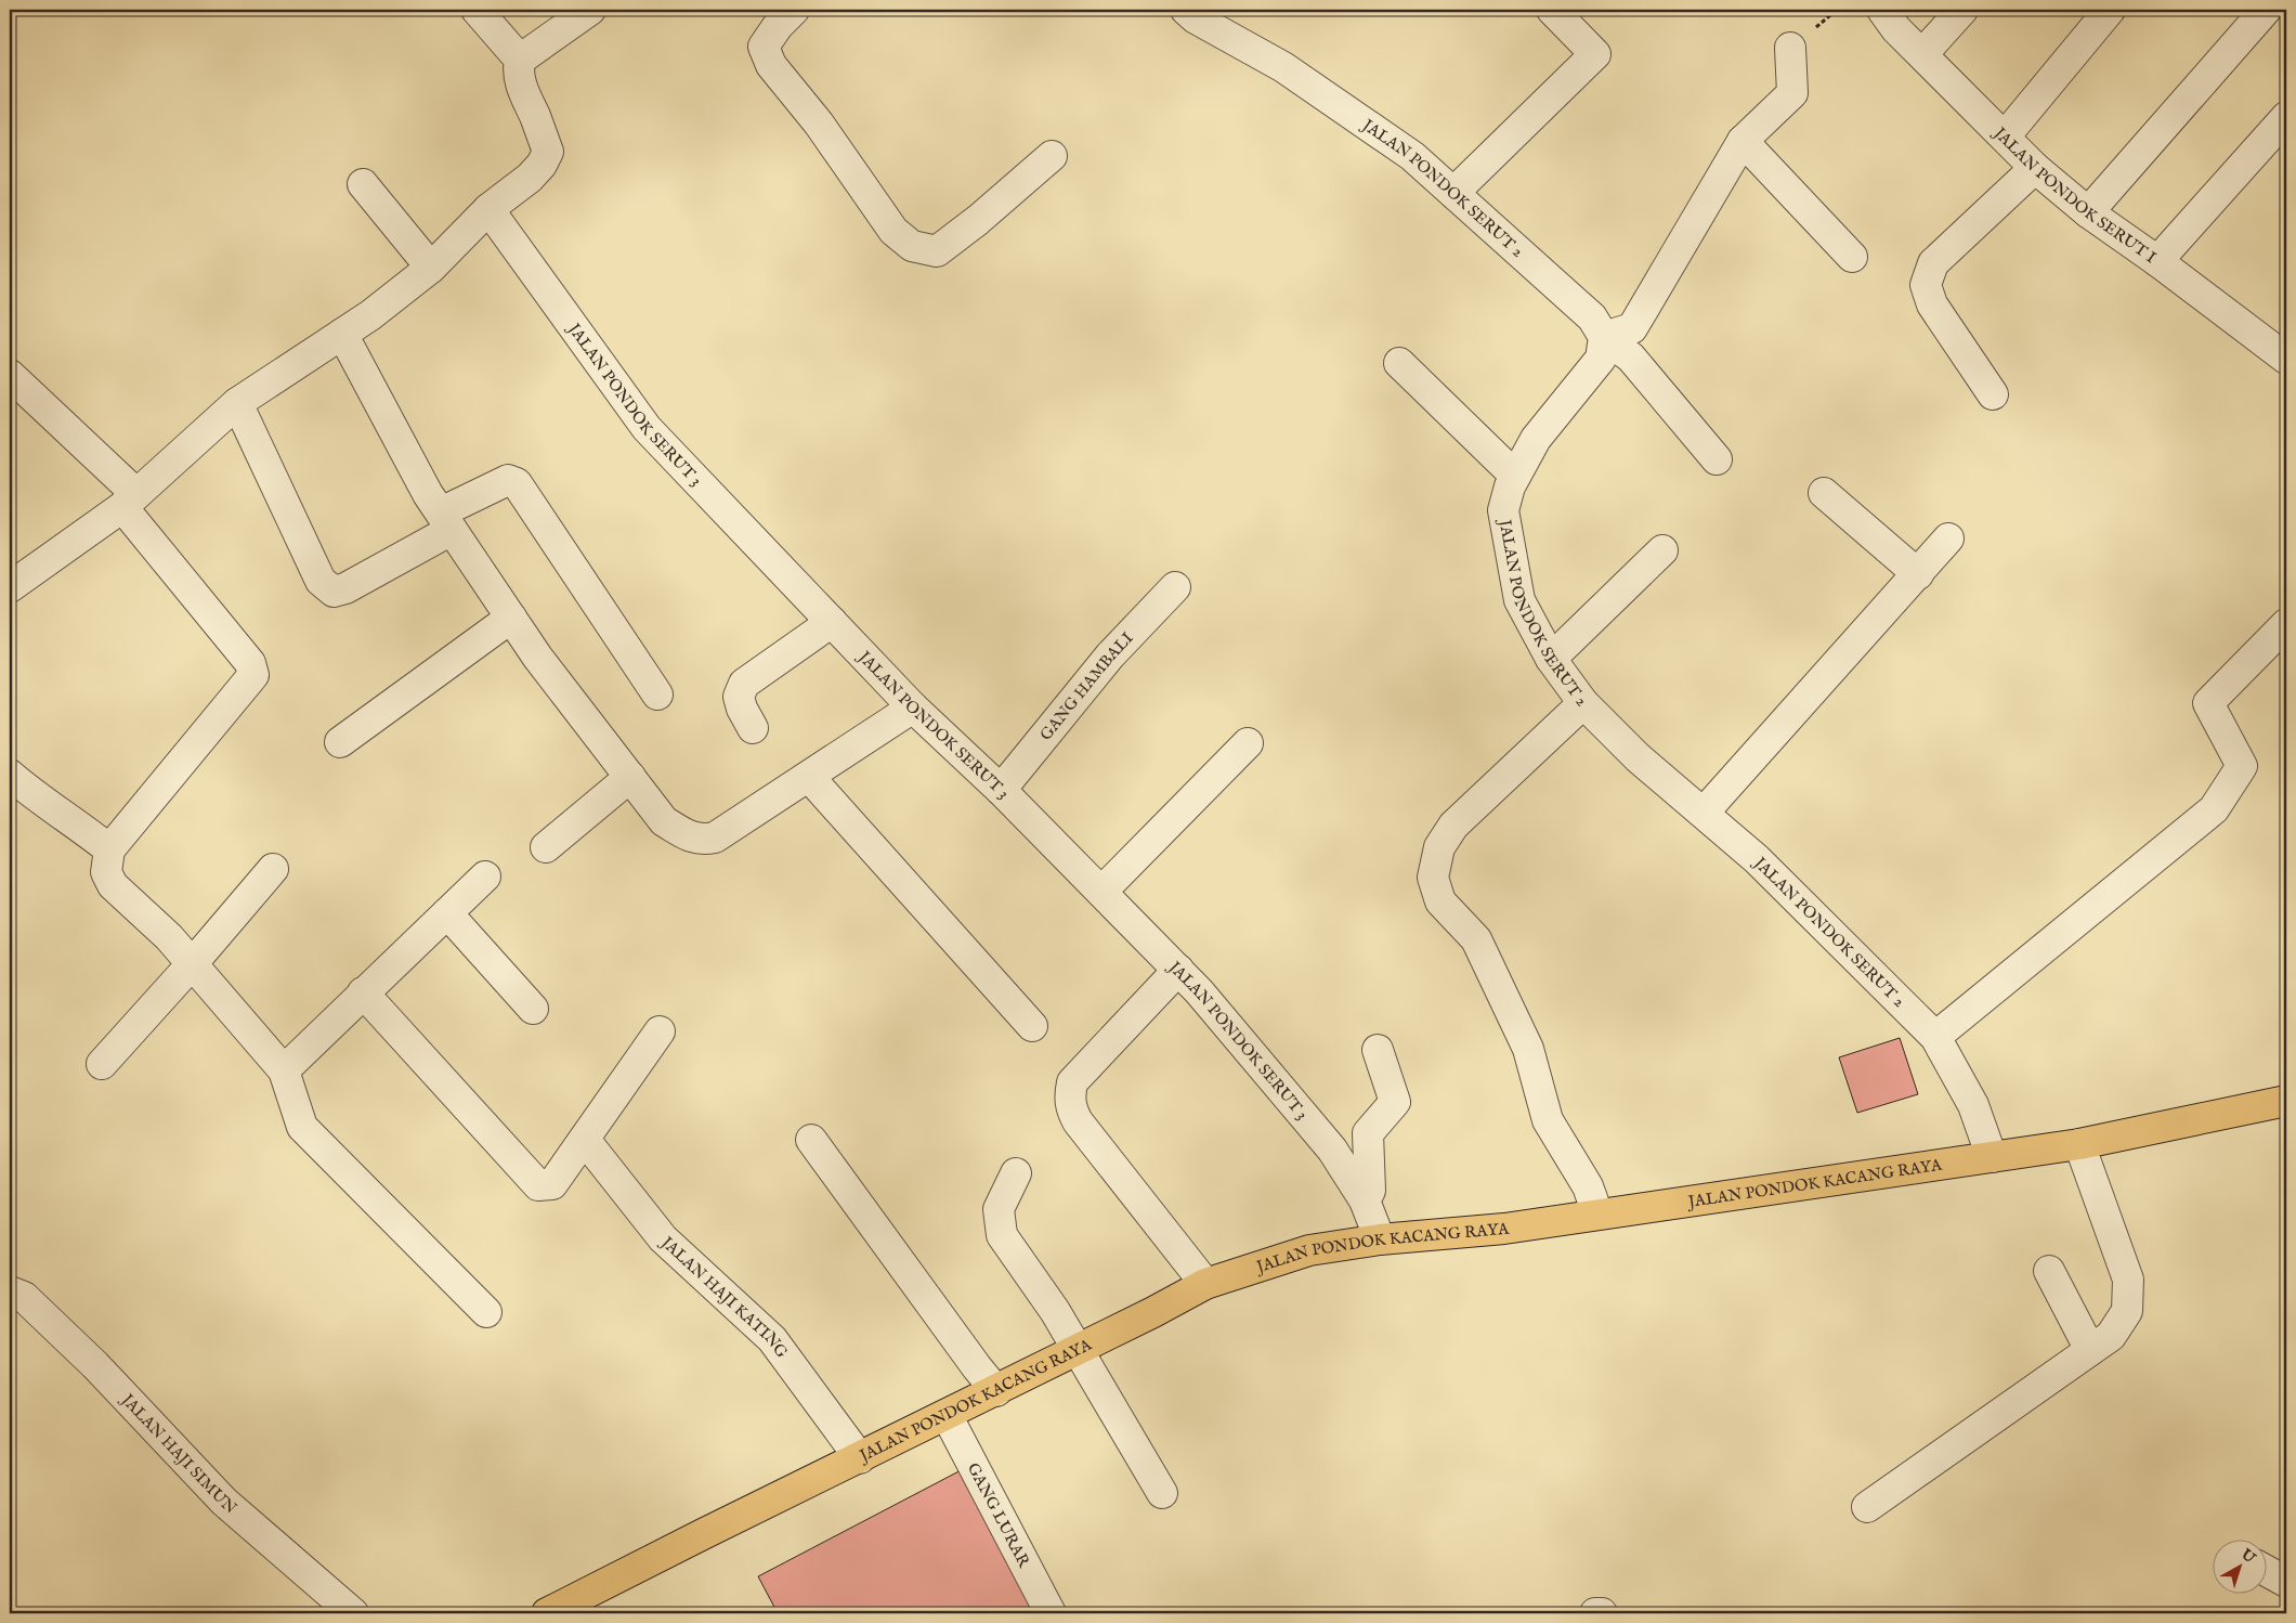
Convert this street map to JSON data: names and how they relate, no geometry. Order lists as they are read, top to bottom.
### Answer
{
  "streets": {
    "main road": ["JALAN PONDOK KACANG RAYA"],
    "street": [
      "JALAN PONDOK SERUT 2",
      "JALAN PONDOK SERUT I",
      "JALAN PONDOK SERUT 3",
      "GANG HAMBALI",
      "JALAN HAJI KATING",
      "JALAN HAJI SIMUN",
      "GANG LURAR"
    ]
  },
  "crossings": [
    ["JALAN PONDOK SERUT 2", "JALAN PONDOK KACANG RAYA"],
    ["JALAN PONDOK SERUT 3", "GANG HAMBALI"],
    ["JALAN PONDOK SERUT 3", "JALAN PONDOK KACANG RAYA"],
    ["JALAN PONDOK KACANG RAYA", "JALAN HAJI KATING"],
    ["JALAN PONDOK KACANG RAYA", "GANG LURAR"]
  ],
  "north": "top right"
}
